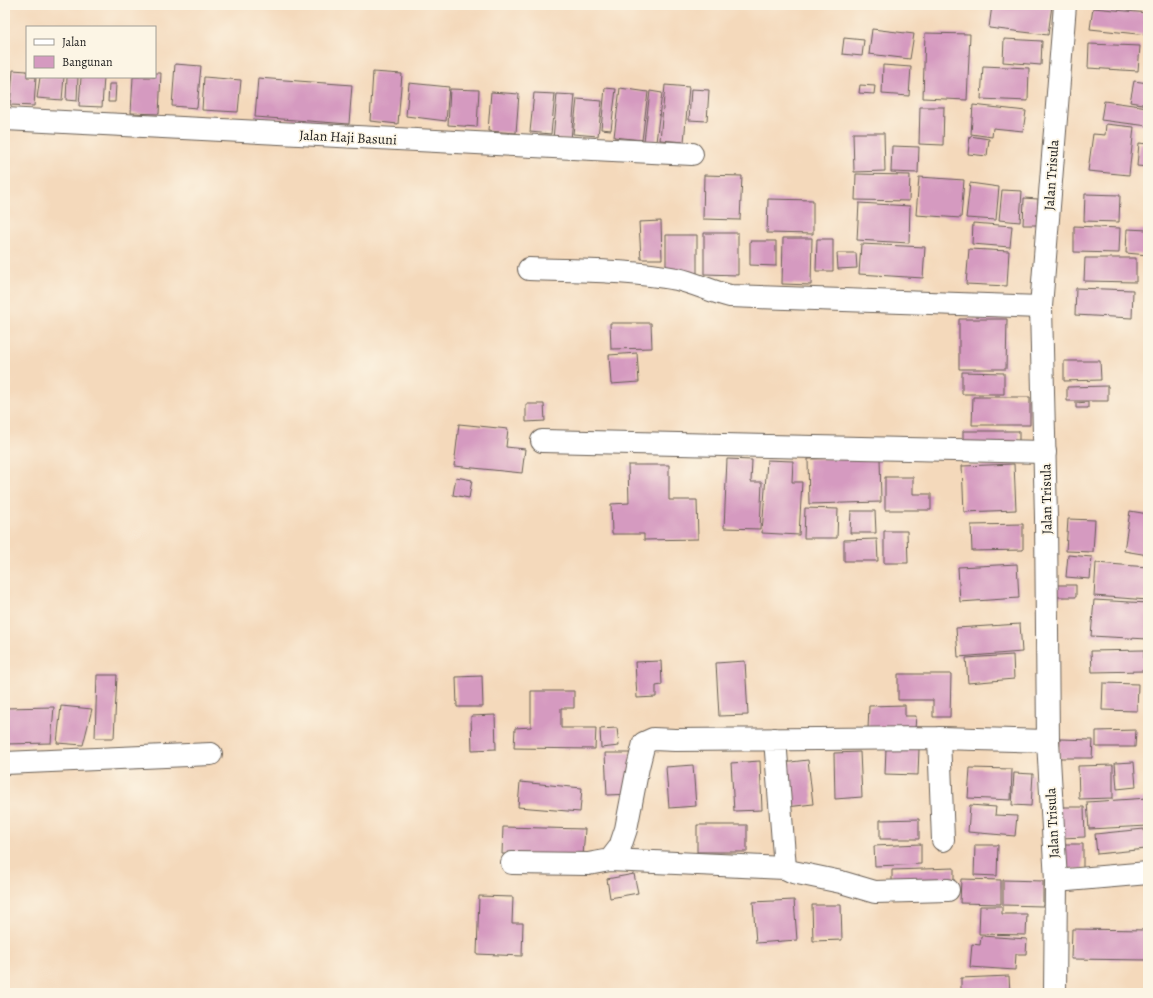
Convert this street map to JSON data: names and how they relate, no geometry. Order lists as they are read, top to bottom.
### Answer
{
  "streets": {
    "street": ["Jalan Haji Basuni", "Jalan Trisula"]
  },
  "legend": ["Jalan", "Bangunan"]
}
